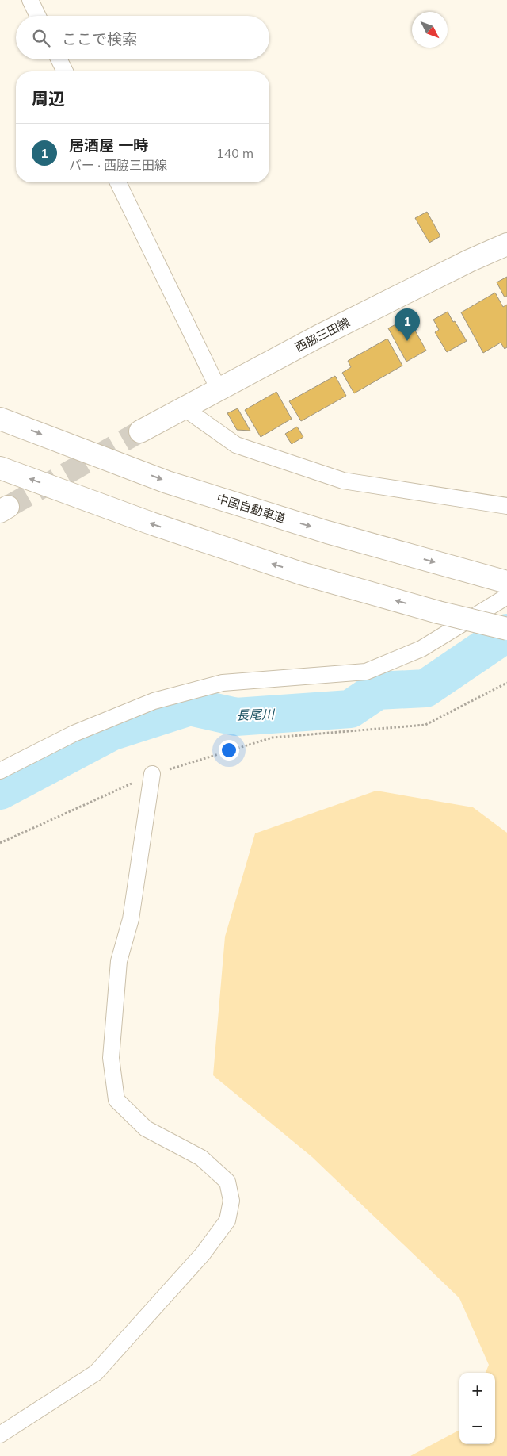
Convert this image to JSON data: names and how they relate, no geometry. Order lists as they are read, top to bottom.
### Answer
{
  "streets": {
    "main road": ["西脇三田線", "中国自動車道"]
  },
  "water": ["長尾川"],
  "north": "bottom right",
  "page": {
    "search": "ここで検索",
    "heading": "周辺",
    "list": [
      {
        "mark": "1",
        "name": "居酒屋 一時",
        "note": "バー · 西脇三田線",
        "value": "140 m"
      }
    ],
    "pins": "1",
    "map_buttons": ["+", "−"]
  }
}
